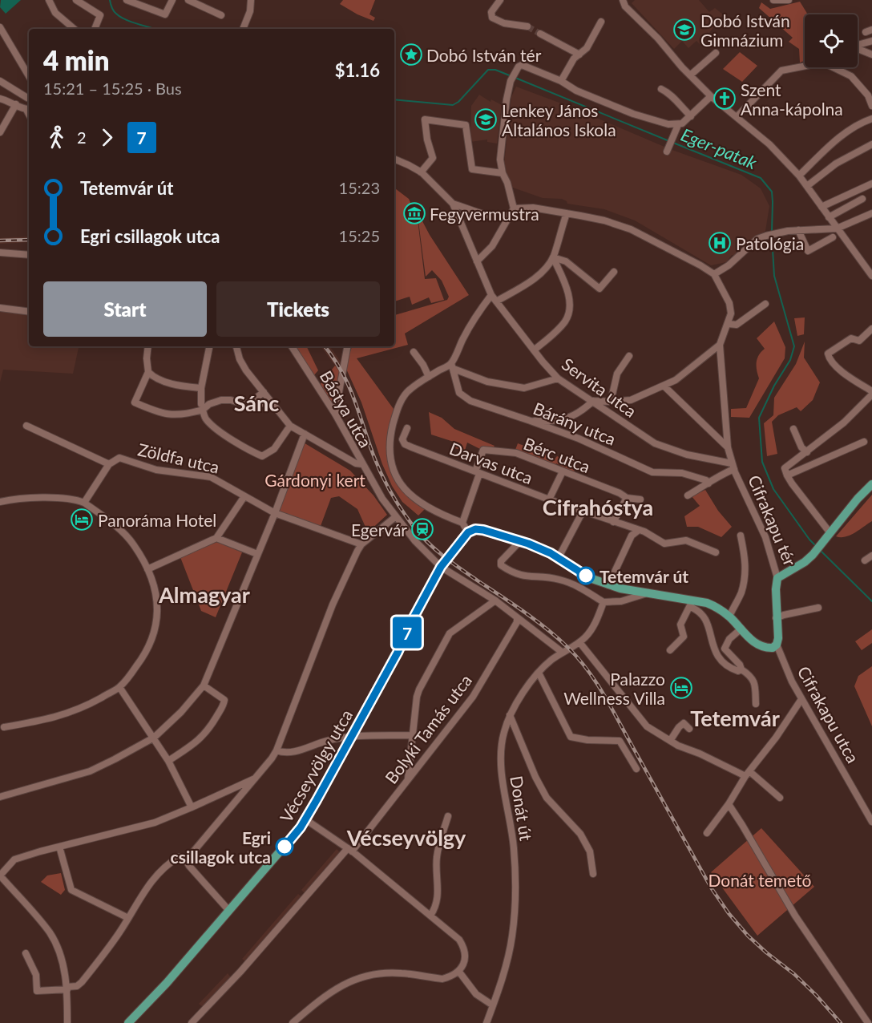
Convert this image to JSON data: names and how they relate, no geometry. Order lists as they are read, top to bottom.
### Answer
{
  "streets": {
    "main road": ["Cifrakapu tér", "Vécseyvölgy utca"],
    "street": [
      "Servita utca",
      "Bástya utca",
      "Bárány utca",
      "Bérc utca",
      "Zöldfa utca",
      "Darvas utca",
      "Cifrakapu utca",
      "Bolyki Tamás utca",
      "Donát út"
    ]
  },
  "crossings": [
    ["Servita utca", "Cifrakapu tér"],
    ["Bástya utca", "Vécseyvölgy utca"],
    ["Bérc utca", "Darvas utca"]
  ],
  "districts": [
    "Sánc",
    "Cifrahóstya",
    "Almagyar",
    "Tetemvár",
    "Vécseyvölgy"
  ],
  "water": ["Eger-patak"],
  "parks": ["Gárdonyi kert", "Donát temető"],
  "places": {
    "school or university": ["Dobó István Gimnázium", "Lenkey János Általános Iskola"],
    "place": ["Dobó István tér"],
    "church": ["Szent Anna-kápolna"],
    "museum": ["Fegyvermustra"],
    "hospital": ["Patológia"],
    "hotel": ["Panoráma Hotel", "Palazzo Wellness Villa"],
    "station": ["Egervár"],
    "other": ["Tetemvár út", "Egri csillagok utca"]
  },
  "lines": ["bus line 7"],
  "page": {
    "on_map": "7",
    "heading": ["4 min", "15:21 – 15:25 · Bus", "$1.16"],
    "legs": ["2", "7"],
    "list": [
      {
        "name": "Tetemvár út",
        "value": "15:23"
      },
      {
        "name": "Egri csillagok utca",
        "value": "15:25"
      }
    ],
    "buttons": ["Start", "Tickets"]
  }
}
